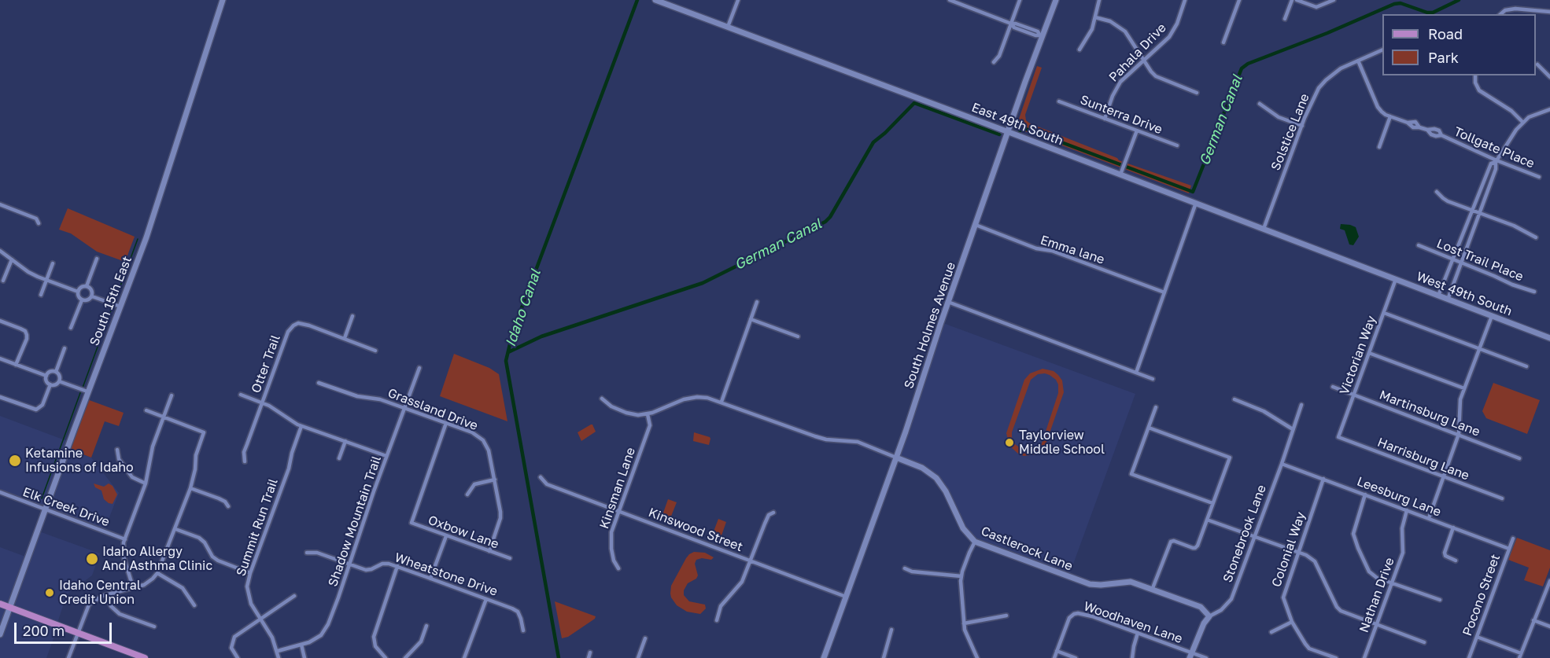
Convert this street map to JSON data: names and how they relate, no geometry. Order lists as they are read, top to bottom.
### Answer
{
  "streets": {
    "street": [
      "Pahala Drive",
      "Sunterra Drive",
      "East 49th South",
      "Solstice Lane",
      "Tollgate Place",
      "Emma lane",
      "Lost Trail Place",
      "West 49th South",
      "South 15th East",
      "South Holmes Avenue",
      "Victorian Way",
      "Otter Trail",
      "Grassland Drive",
      "Martinsburg Lane",
      "Harrisburg Lane",
      "Kinsman Lane",
      "Leesburg Lane",
      "Elk Creek Drive",
      "Shadow Mountain Trail",
      "Summit Run Trail",
      "Kinswood Street",
      "Oxbow Lane",
      "Stonebrook Lane",
      "Castlerock Lane",
      "Colonial Way",
      "Wheatstone Drive",
      "Nathan Drive",
      "Pocono Street",
      "Woodhaven Lane"
    ]
  },
  "crossings": [
    ["Pahala Drive", "Sunterra Drive"],
    ["East 49th South", "Solstice Lane"],
    ["East 49th South", "West 49th South"],
    ["East 49th South", "South Holmes Avenue"],
    ["Emma lane", "South Holmes Avenue"],
    ["West 49th South", "Victorian Way"],
    ["South 15th East", "Elk Creek Drive"],
    ["South Holmes Avenue", "Kinswood Street"],
    ["South Holmes Avenue", "Castlerock Lane"],
    ["Victorian Way", "Martinsburg Lane"],
    ["Victorian Way", "Harrisburg Lane"],
    ["Grassland Drive", "Shadow Mountain Trail"],
    ["Grassland Drive", "Oxbow Lane"],
    ["Kinsman Lane", "Kinswood Street"],
    ["Kinsman Lane", "Castlerock Lane"],
    ["Leesburg Lane", "Stonebrook Lane"],
    ["Leesburg Lane", "Colonial Way"],
    ["Leesburg Lane", "Nathan Drive"],
    ["Leesburg Lane", "Pocono Street"],
    ["Shadow Mountain Trail", "Summit Run Trail"],
    ["Shadow Mountain Trail", "Wheatstone Drive"],
    ["Stonebrook Lane", "Castlerock Lane"],
    ["Stonebrook Lane", "Woodhaven Lane"]
  ],
  "water": ["German Canal", "Idaho Canal"],
  "places": [
    "Taylorview Middle School",
    "Ketamine Infusions of Idaho",
    "Idaho Allergy And Asthma Clinic",
    "Idaho Central Credit Union"
  ],
  "legend": ["Road", "Park"],
  "scale_bar": "200 m"
}
